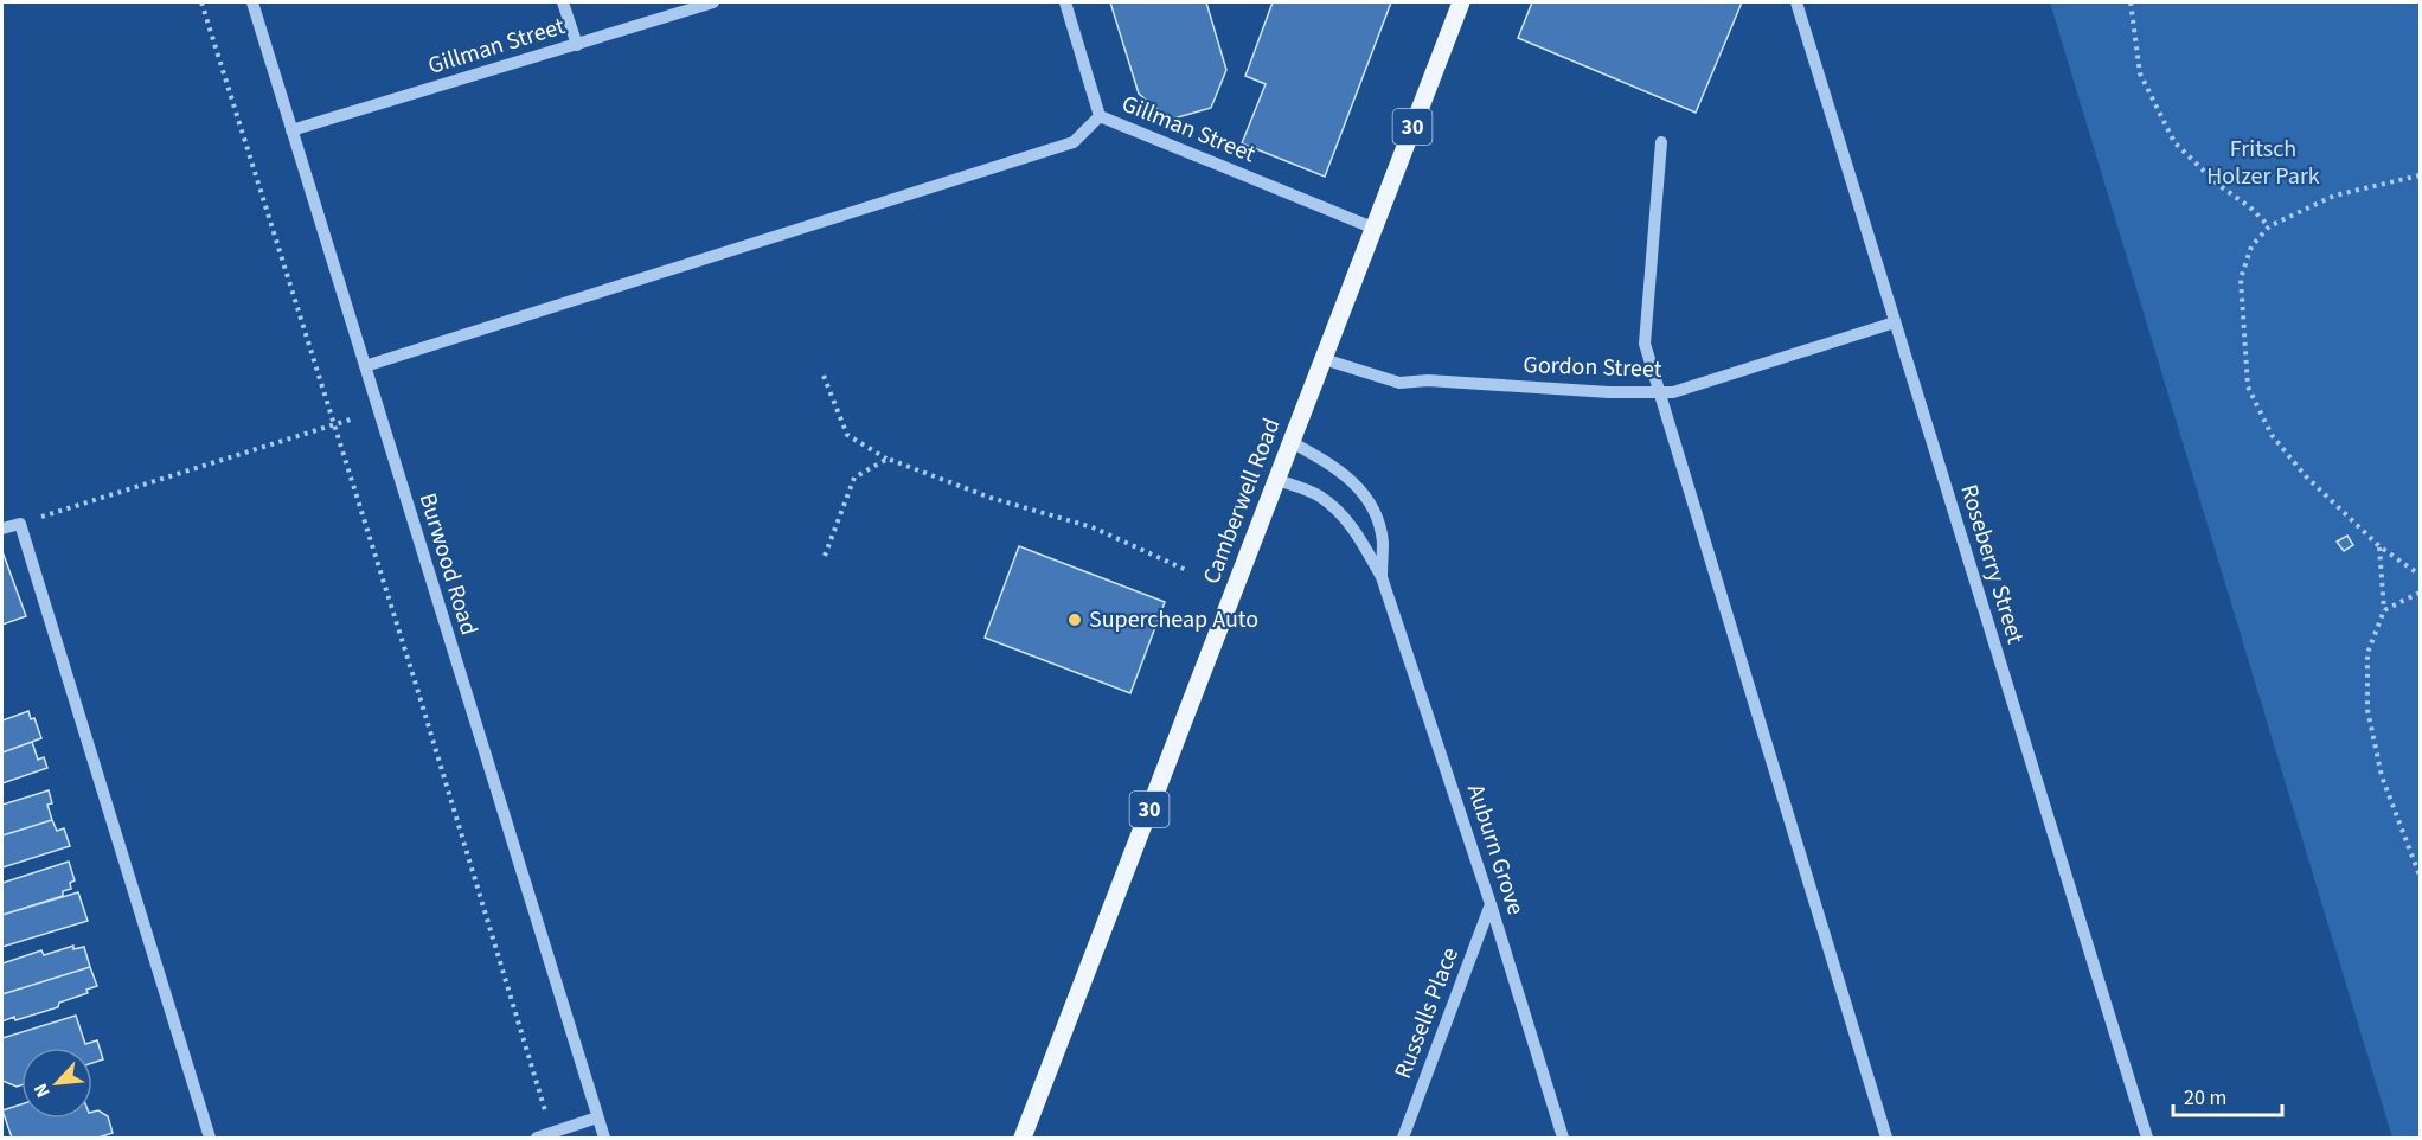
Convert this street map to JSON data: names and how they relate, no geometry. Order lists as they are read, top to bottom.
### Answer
{
  "streets": {
    "main road": ["30", "Camberwell Road"],
    "street": [
      "Gillman Street",
      "Gordon Street",
      "Burwood Road",
      "Roseberry Street",
      "Auburn Grove",
      "Russells Place"
    ]
  },
  "crossings": [
    ["Gillman Street", "Camberwell Road"],
    ["Gillman Street", "Burwood Road"],
    ["Gordon Street", "Camberwell Road"],
    ["Gordon Street", "Roseberry Street"],
    ["Camberwell Road", "Auburn Grove"],
    ["Auburn Grove", "Russells Place"]
  ],
  "parks": ["Fritsch Holzer Park"],
  "places": ["Supercheap Auto"],
  "scale_bar": "20 m",
  "north": "bottom left"
}
